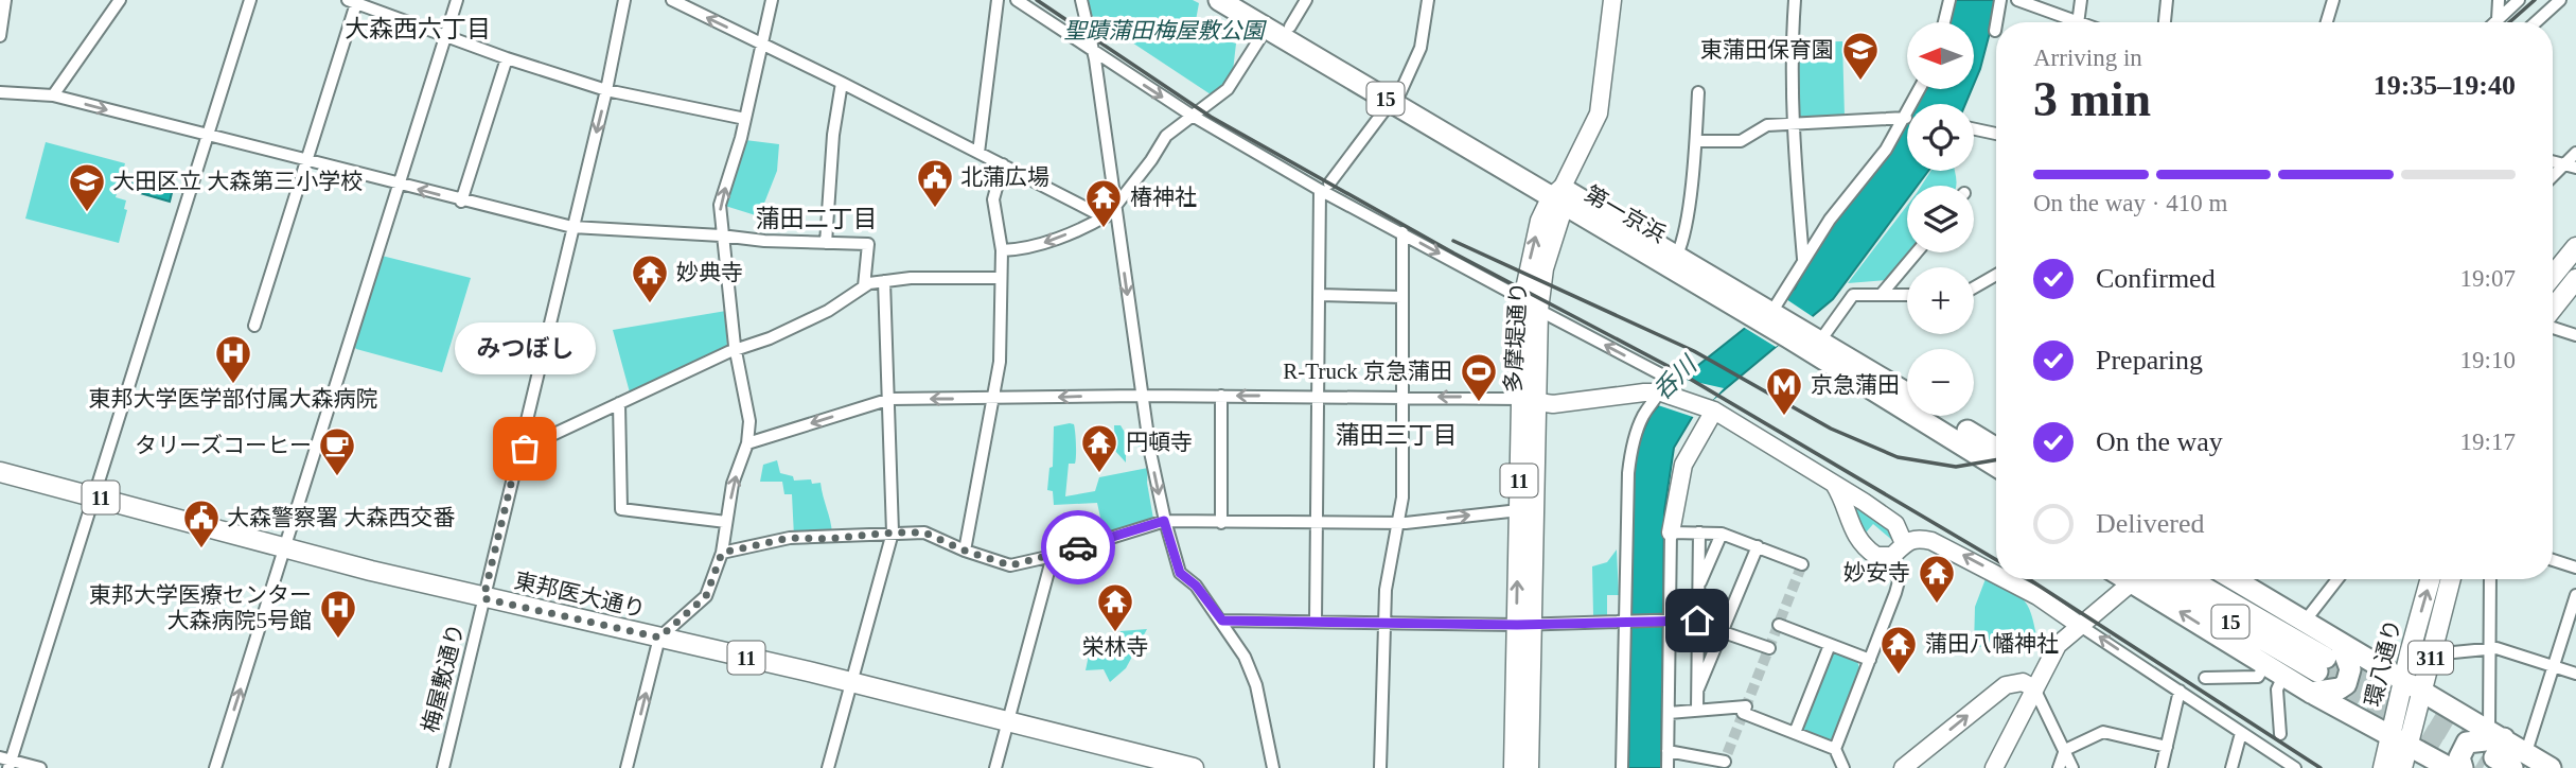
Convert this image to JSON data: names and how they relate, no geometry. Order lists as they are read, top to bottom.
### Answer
{
  "streets": {
    "highway": ["15", "第一京浜"],
    "main road": [
      "多摩堤通り",
      "11",
      "東邦医大通り",
      "311",
      "環八通り"
    ],
    "street": ["梅屋敷通り"]
  },
  "crossings": [
    ["第一京浜", "多摩堤通り"],
    ["東邦医大通り", "梅屋敷通り"]
  ],
  "districts": ["大森西六丁目", "蒲田二丁目", "蒲田三丁目"],
  "water": ["呑川"],
  "parks": ["聖蹟蒲田梅屋敷公園"],
  "places": {
    "school or university": ["東蒲田保育園", "大田区立 大森第三小学校"],
    "public building": ["北蒲広場", "大森警察署 大森西交番"],
    "temple": [
      "椿神社",
      "妙典寺",
      "円頓寺",
      "妙安寺",
      "栄林寺",
      "蒲田八幡神社"
    ],
    "hospital": ["東邦大学医学部付属大森病院", "東邦大学医療センター 大森病院5号館"],
    "sports": ["R-Truck 京急蒲田"],
    "metro station": ["京急蒲田"],
    "other": ["みつぼし"],
    "cafe": ["タリーズコーヒー"]
  },
  "north": "left",
  "page": {
    "map_buttons": ["+", "−"],
    "heading": ["3 min", "Arriving in", "19:35–19:40"],
    "bar": "On the way · 410 m",
    "list": [
      ["Confirmed", "19:07"],
      ["Preparing", "19:10"],
      ["On the way", "19:17"],
      "Delivered"
    ],
    "bubble": "みつぼし"
  }
}
